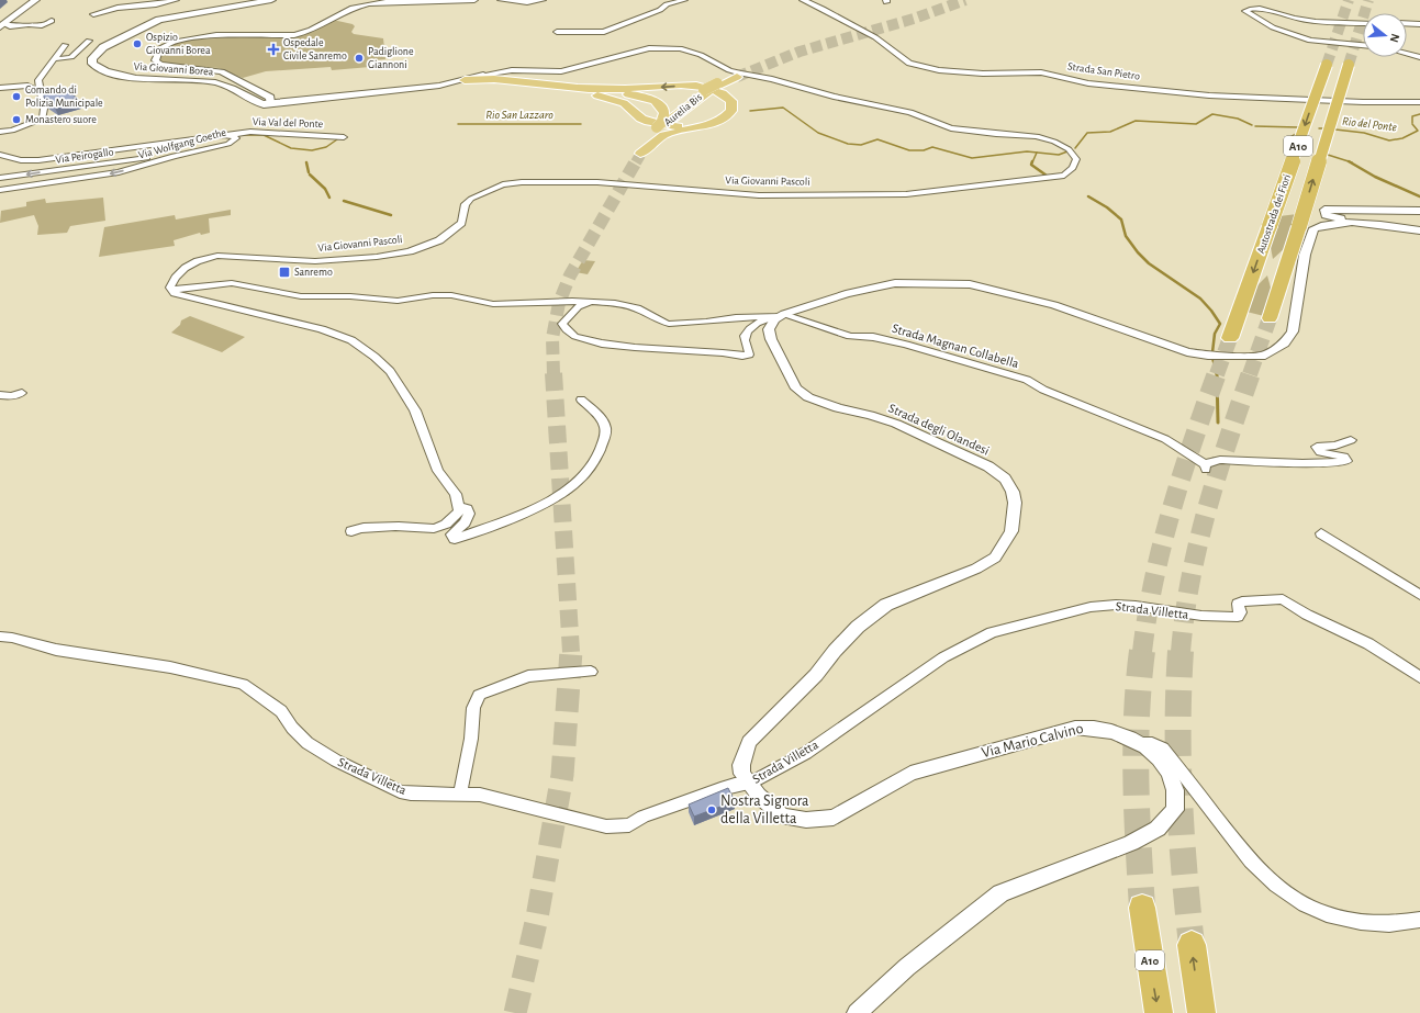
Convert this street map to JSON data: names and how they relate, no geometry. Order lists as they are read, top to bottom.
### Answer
{
  "streets": {
    "highway": ["Aurelia Bis", "A10", "Autostrada dei Fiori"],
    "main road": ["Via Giovanni Borea"],
    "street": [
      "Strada San Pietro",
      "Via Val del Ponte",
      "Via Wolfgang Goethe",
      "Via Peirogallo",
      "Via Giovanni Pascoli",
      "Strada Magnan Collabella",
      "Strada degli Olandesi",
      "Strada Villetta",
      "Via Mario Calvino"
    ]
  },
  "crossings": [
    ["Via Val del Ponte", "Via Wolfgang Goethe"],
    ["Via Wolfgang Goethe", "Via Peirogallo"],
    ["Via Giovanni Pascoli", "Strada Magnan Collabella"],
    ["Strada Magnan Collabella", "Strada degli Olandesi"],
    ["Strada degli Olandesi", "Strada Villetta"],
    ["Strada degli Olandesi", "Via Mario Calvino"],
    ["Strada Villetta", "Via Mario Calvino"]
  ],
  "one_way": ["Via Peirogallo"],
  "water": ["Rio San Lazzaro", "Rio del Ponte"],
  "places": {
    "other": [
      "Ospizio Giovanni Borea",
      "Padiglione Giannoni",
      "Comando di Polizia Municipale",
      "Monastero suore",
      "Nostra Signora della Villetta"
    ],
    "health": ["Ospedale Civile Sanremo"],
    "transit": ["Sanremo"]
  },
  "north": "right"
}
